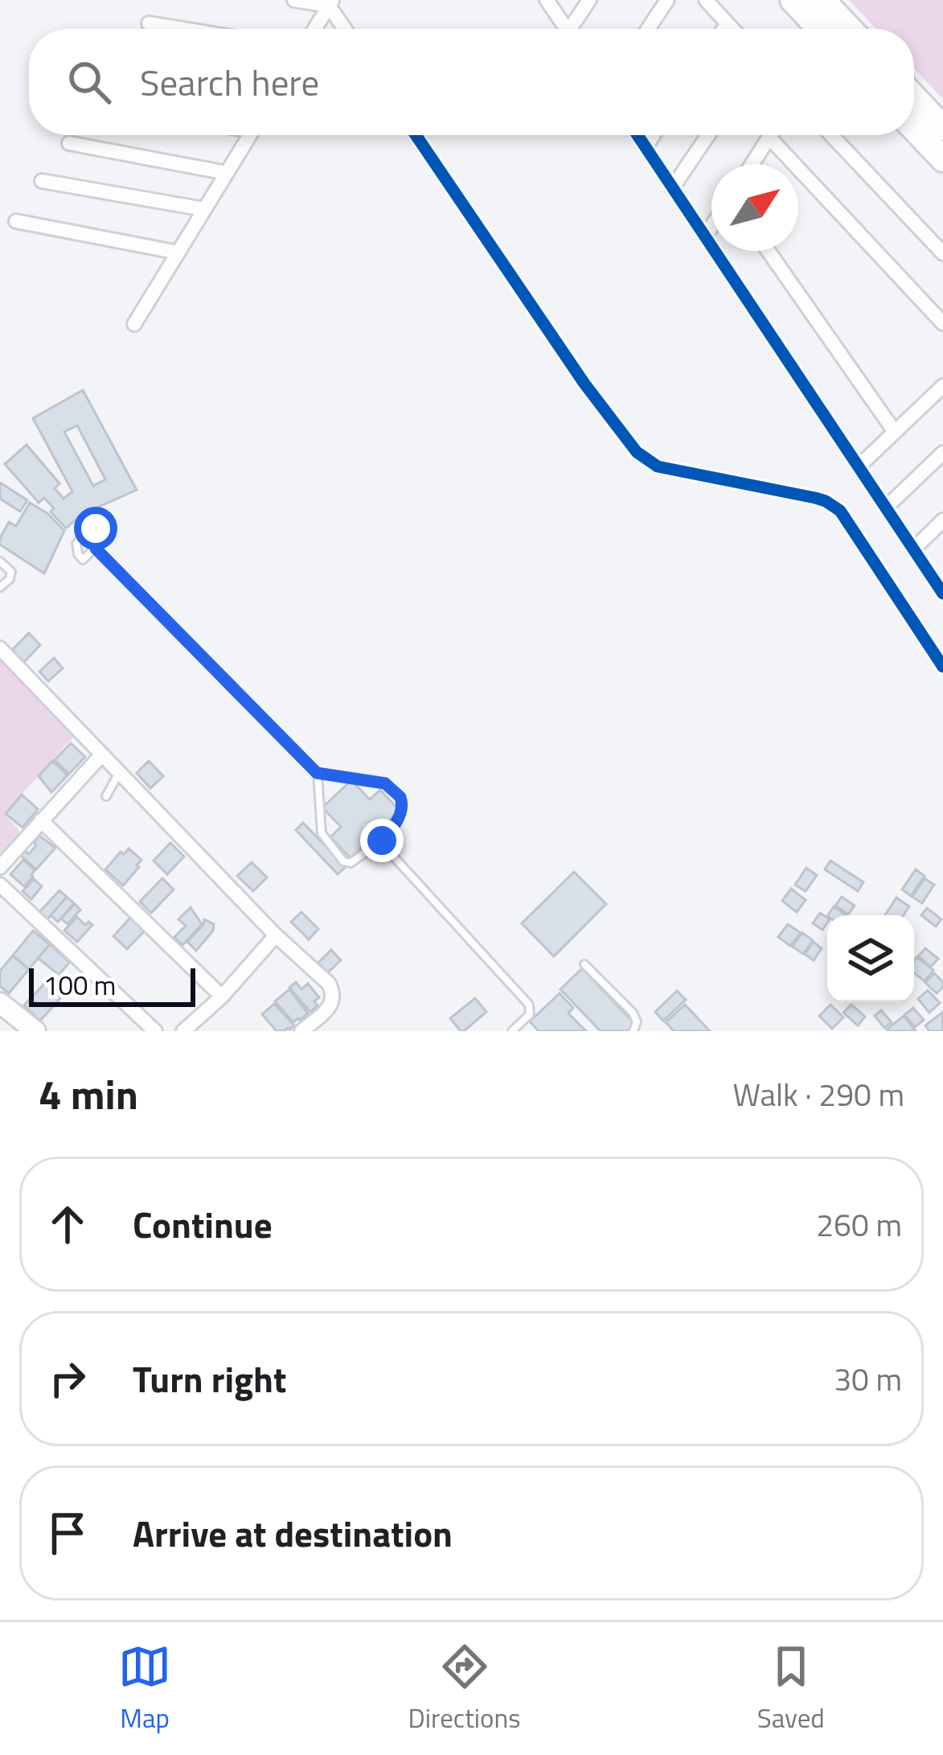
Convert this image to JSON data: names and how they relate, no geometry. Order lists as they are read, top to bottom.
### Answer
{
  "scale_bar": "100 m",
  "north": "top right",
  "page": {
    "search": "Search here",
    "scale": "100 m",
    "heading": ["4 min", "Walk · 290 m"],
    "list": [
      ["Continue", "260 m"],
      ["Turn right", "30 m"],
      "Arrive at destination"
    ],
    "nav": ["Map", "Directions", "Saved"]
  }
}
